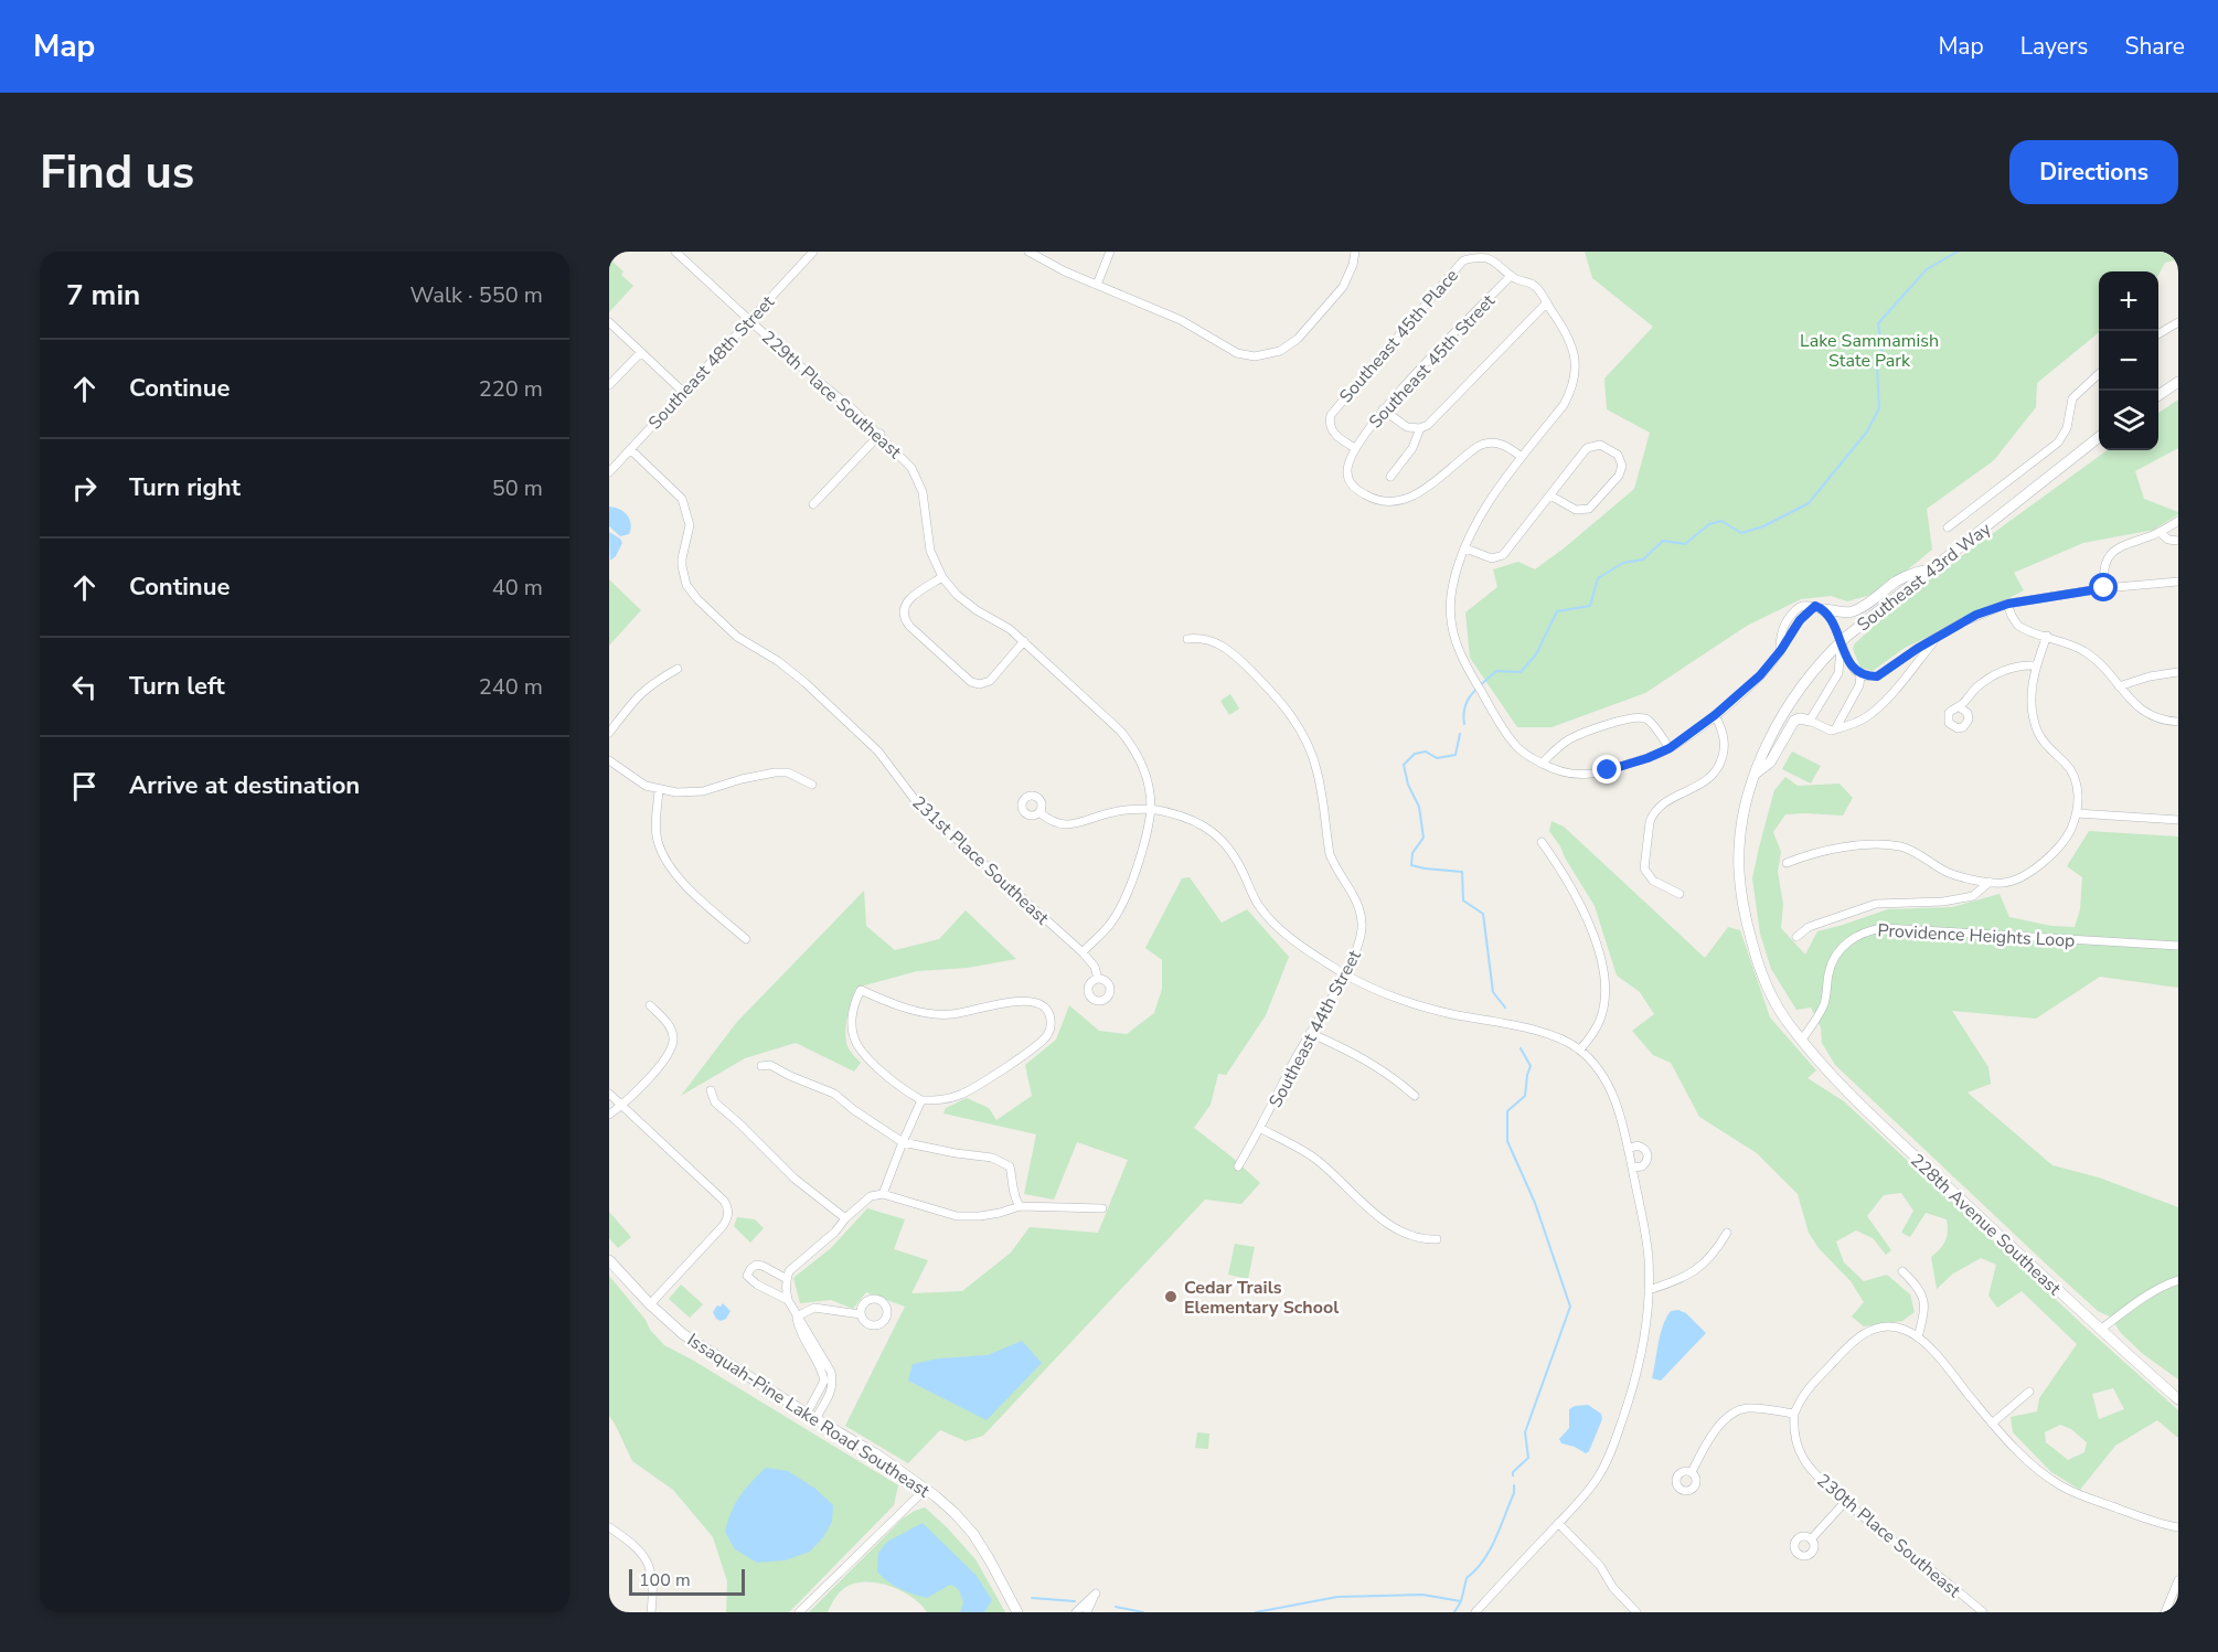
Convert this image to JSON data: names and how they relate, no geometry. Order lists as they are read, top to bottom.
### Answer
{
  "streets": {
    "main road": ["Southeast 43rd Way", "228th Avenue Southeast", "Issaquah-Pine Lake Road Southeast"],
    "street": [
      "Southeast 45th Place",
      "Southeast 45th Street",
      "Southeast 48th Street",
      "229th Place Southeast",
      "231st Place Southeast",
      "Providence Heights Loop",
      "Southeast 44th Street",
      "230th Place Southeast"
    ]
  },
  "crossings": [
    ["Southeast 45th Place", "Southeast 45th Street"],
    ["Southeast 48th Street", "229th Place Southeast"],
    ["Southeast 48th Street", "231st Place Southeast"],
    ["Southeast 43rd Way", "Providence Heights Loop"],
    ["Southeast 43rd Way", "228th Avenue Southeast"],
    ["Providence Heights Loop", "228th Avenue Southeast"]
  ],
  "parks": ["Lake Sammamish State Park"],
  "places": ["Cedar Trails Elementary School"],
  "scale_bar": "100 m",
  "page": {
    "header": "Map",
    "nav": ["Map", "Layers", "Share"],
    "buttons": "Directions",
    "title": "Find us",
    "heading": ["7 min", "Walk · 550 m"],
    "map_buttons": ["+", "−"],
    "list": [
      ["Continue", "220 m"],
      ["Turn right", "50 m"],
      ["Continue", "40 m"],
      ["Turn left", "240 m"],
      "Arrive at destination"
    ],
    "scale": "100 m"
  }
}
